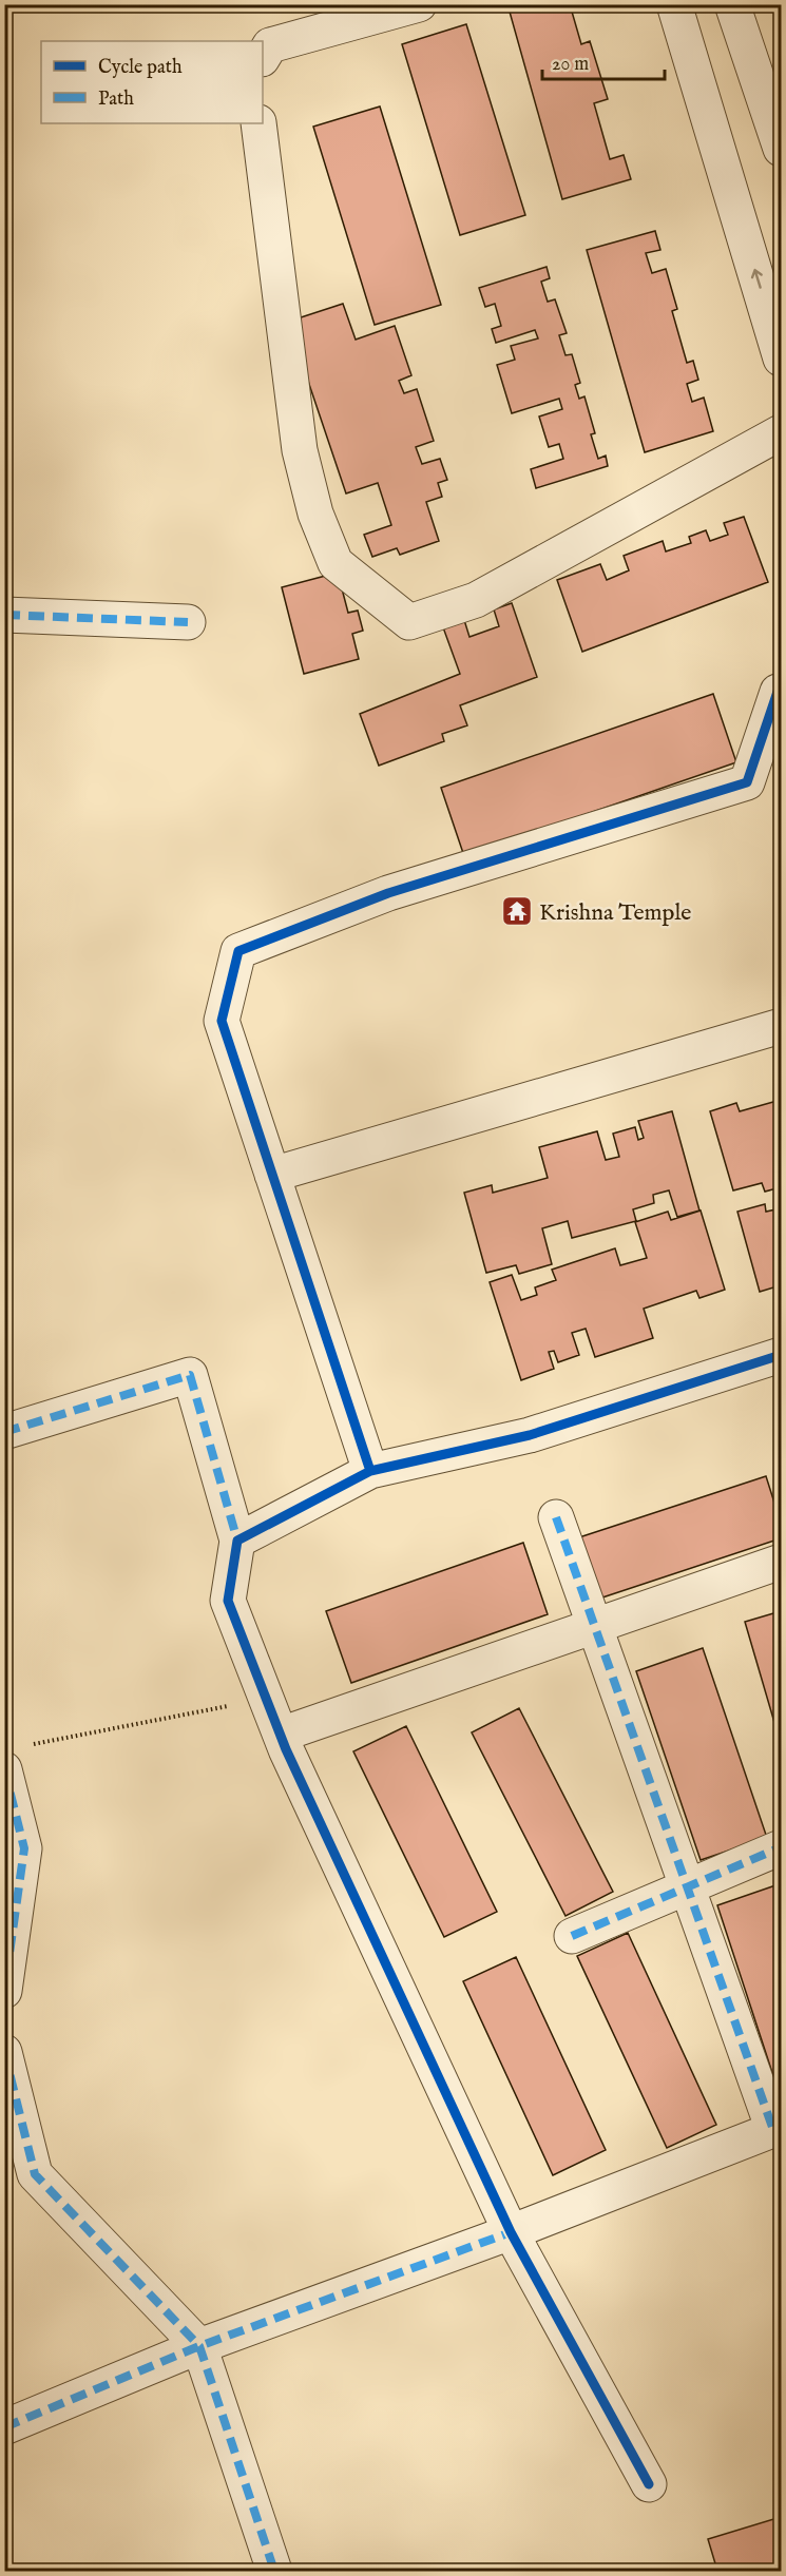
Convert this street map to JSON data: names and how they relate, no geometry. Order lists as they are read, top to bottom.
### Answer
{
  "places": {
    "temple": ["Krishna Temple"]
  },
  "legend": ["Cycle path", "Path"],
  "scale_bar": "20 m"
}
